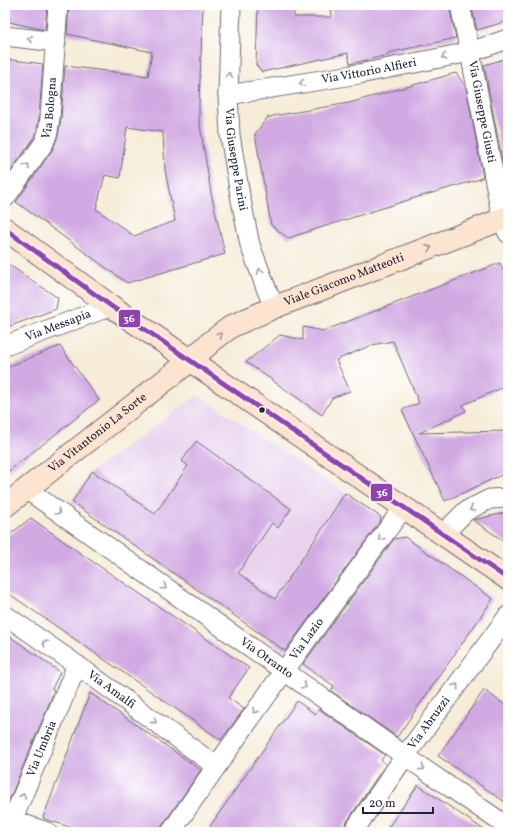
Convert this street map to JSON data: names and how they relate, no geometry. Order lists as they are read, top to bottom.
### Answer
{
  "streets": {
    "street": [
      "Via Vittorio Alfieri",
      "Via Bologna",
      "Via Giuseppe Giusti",
      "Via Giuseppe Parini",
      "Viale Giacomo Matteotti",
      "Via Messapia",
      "Via Vitantonio La Sorte",
      "Via Lazio",
      "Via Otranto",
      "Via Amalfi",
      "Via Abruzzi",
      "Via Umbria"
    ]
  },
  "crossings": [
    ["Via Vittorio Alfieri", "Via Giuseppe Giusti"],
    ["Via Vittorio Alfieri", "Via Giuseppe Parini"],
    ["Via Giuseppe Giusti", "Viale Giacomo Matteotti"],
    ["Via Giuseppe Parini", "Viale Giacomo Matteotti"],
    ["Viale Giacomo Matteotti", "Via Vitantonio La Sorte"],
    ["Via Vitantonio La Sorte", "Via Otranto"],
    ["Via Lazio", "Via Otranto"],
    ["Via Lazio", "Via Amalfi"],
    ["Via Otranto", "Via Abruzzi"],
    ["Via Amalfi", "Via Umbria"]
  ],
  "one_way": [
    "Via Vittorio Alfieri",
    "Via Bologna",
    "Via Giuseppe Parini",
    "Viale Giacomo Matteotti",
    "Via Lazio",
    "Via Otranto",
    "Via Abruzzi",
    "Via Umbria"
  ],
  "lines": ["transit line 36"],
  "scale_bar": "20 m"
}
